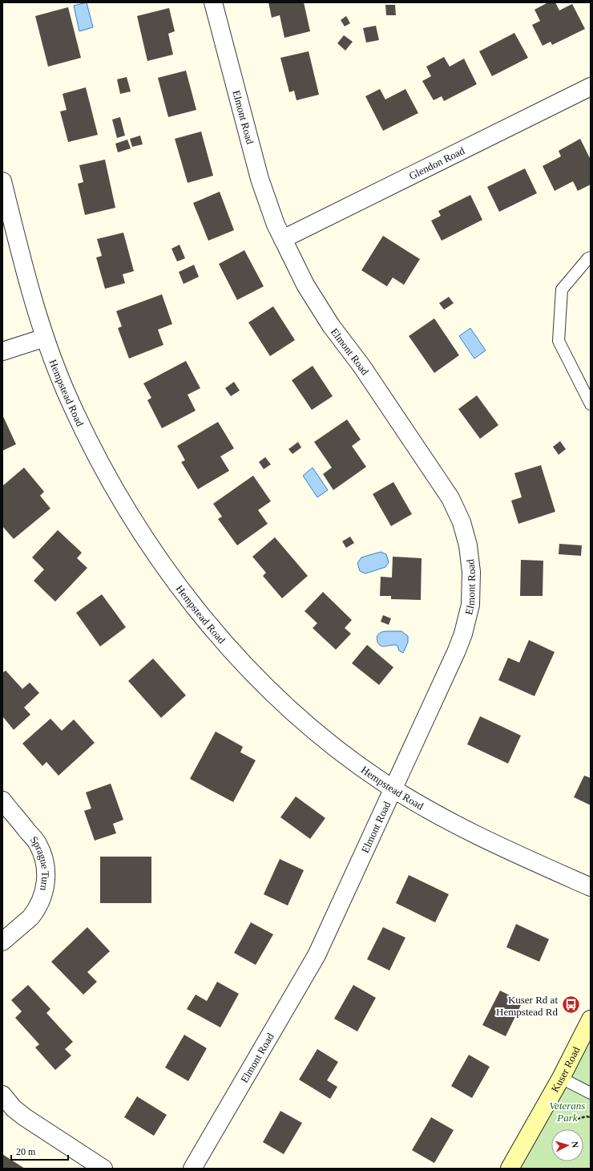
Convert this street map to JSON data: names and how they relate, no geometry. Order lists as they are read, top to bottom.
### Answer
{
  "streets": {
    "street": [
      "Elmont Road",
      "Glendon Road",
      "Hempstead Road",
      "Sprague Turn",
      "Kuser Road"
    ]
  },
  "crossings": [
    ["Elmont Road", "Glendon Road"],
    ["Elmont Road", "Hempstead Road"]
  ],
  "parks": ["Veterans Park"],
  "places": {
    "bus stop": ["Kuser Rd at Hempstead Rd"]
  },
  "scale_bar": "20 m",
  "north": "right"
}
